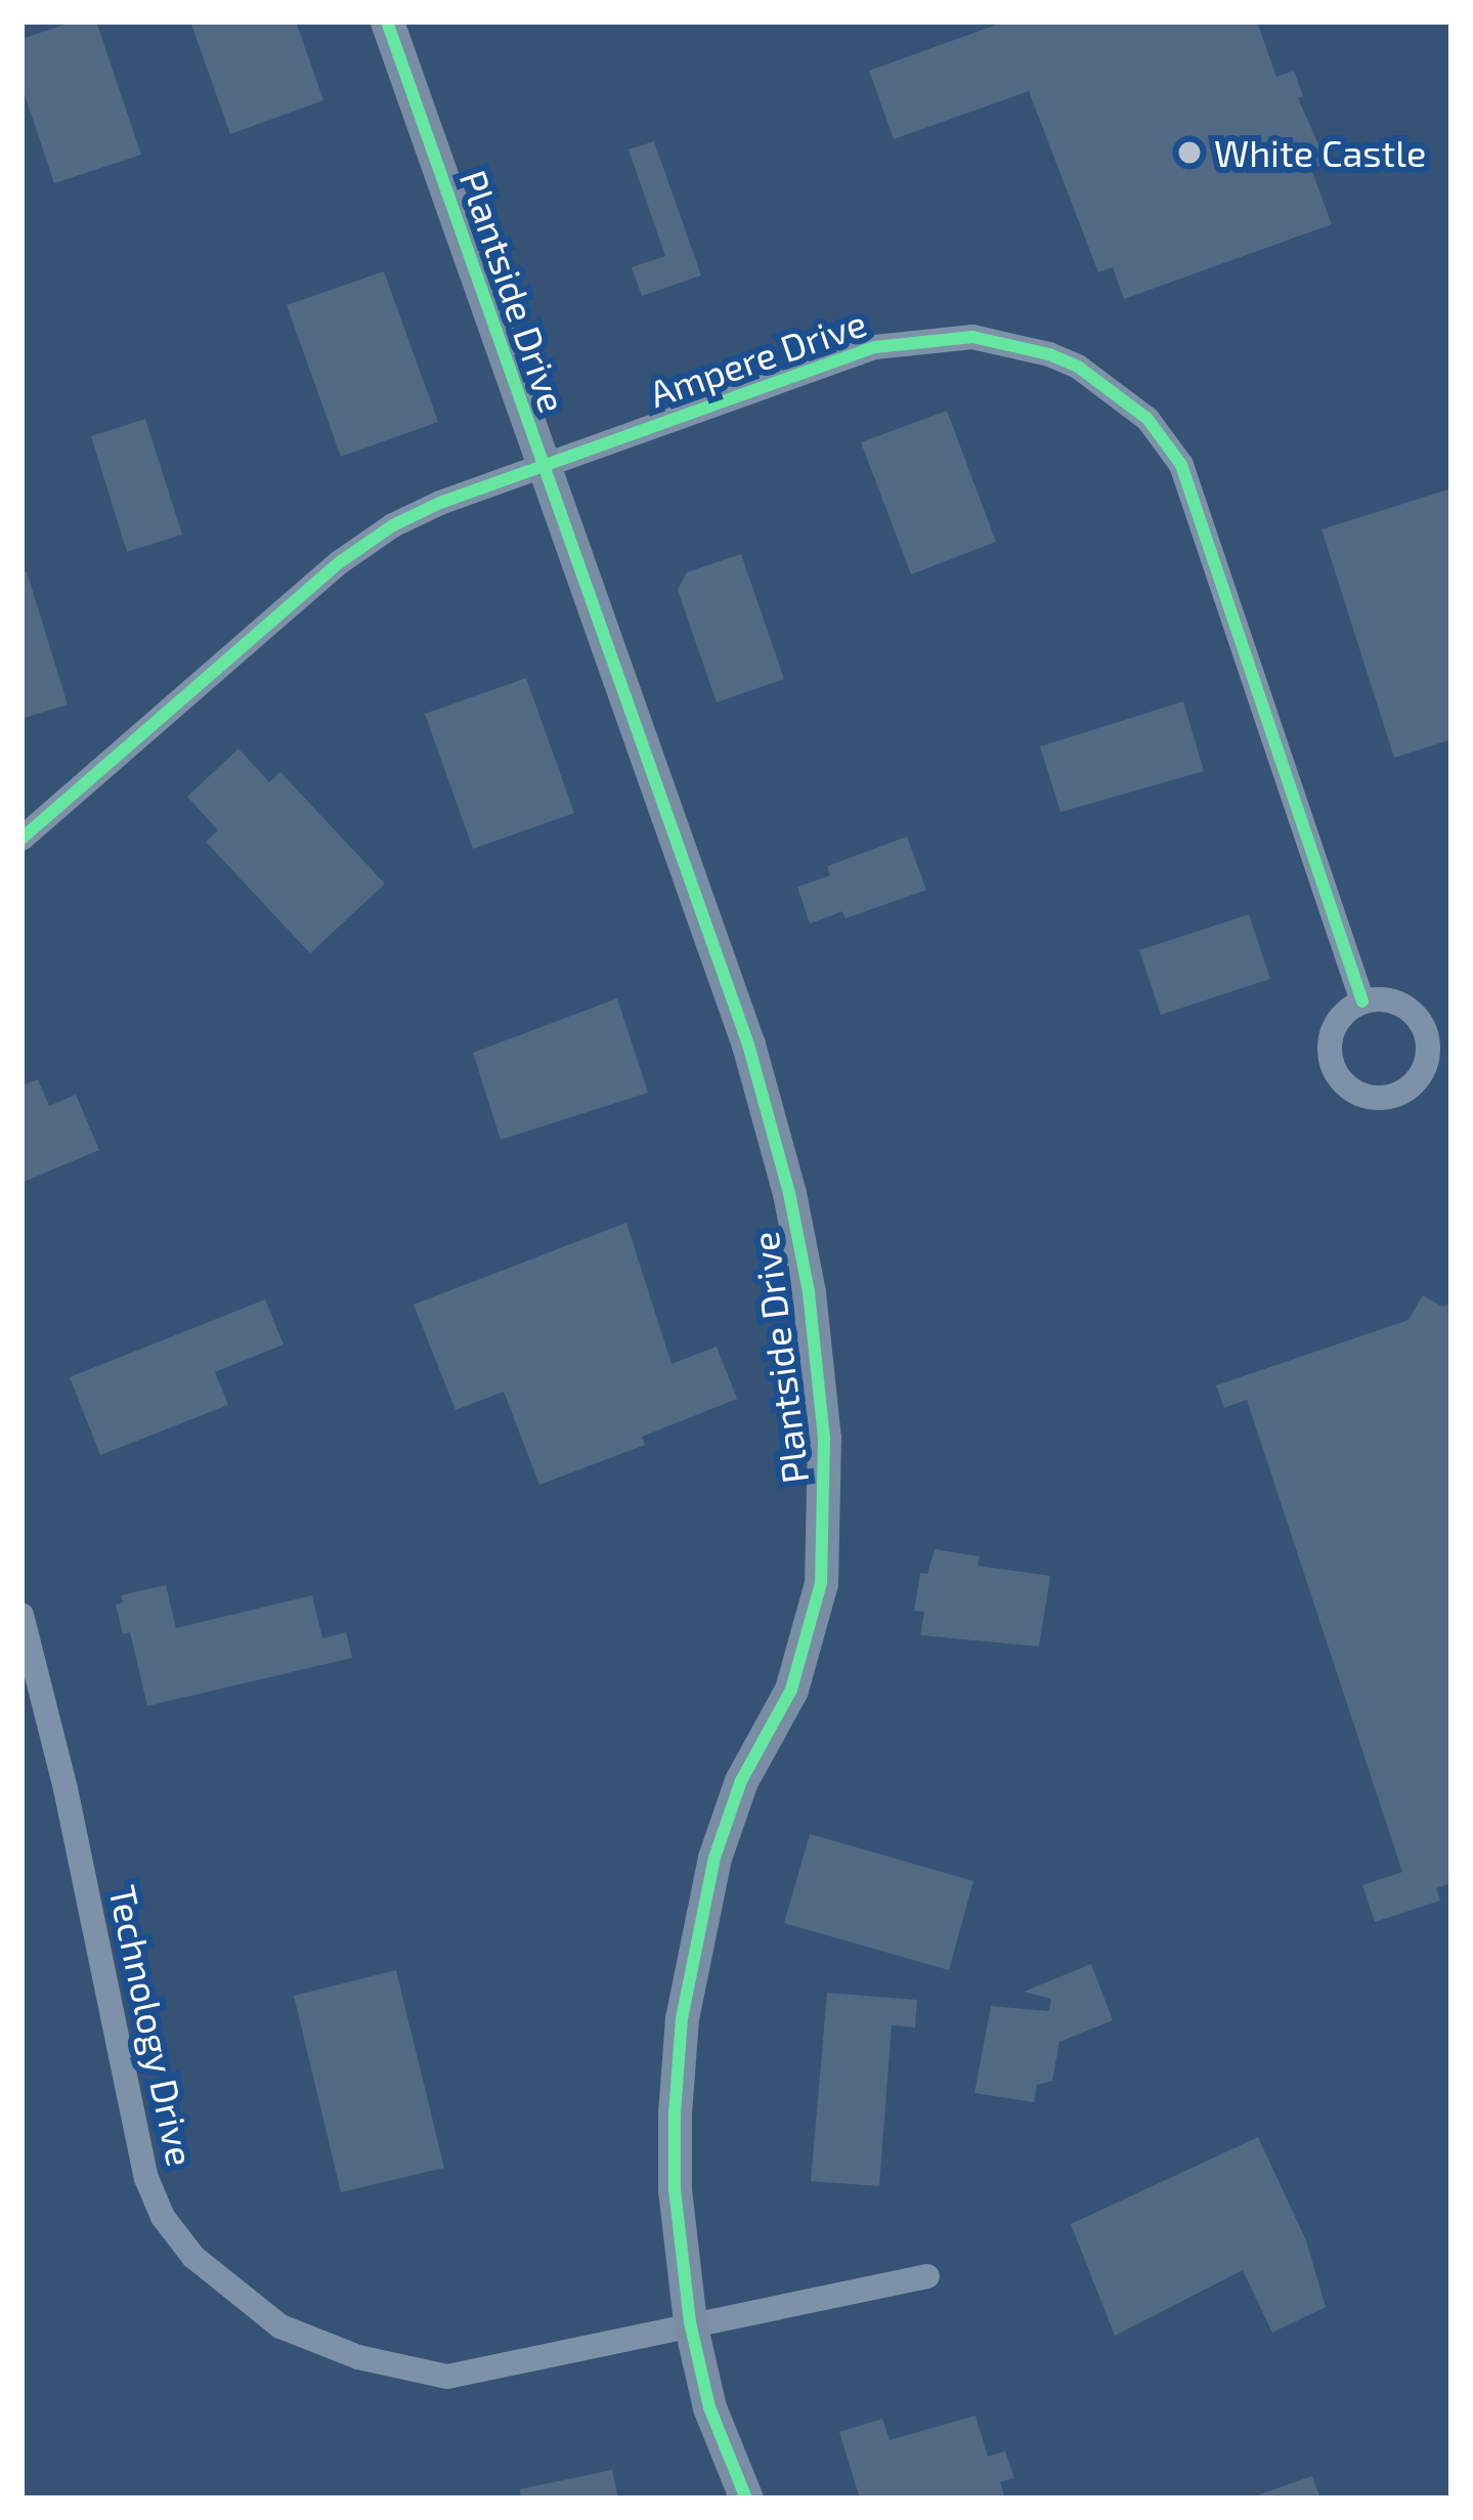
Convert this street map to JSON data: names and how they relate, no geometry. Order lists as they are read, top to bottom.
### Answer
{
  "streets": {
    "street": ["Plantside Drive", "Ampere Drive", "Technology Drive"]
  },
  "crossings": [
    ["Plantside Drive", "Ampere Drive"],
    ["Plantside Drive", "Technology Drive"]
  ],
  "places": ["White Castle"]
}
